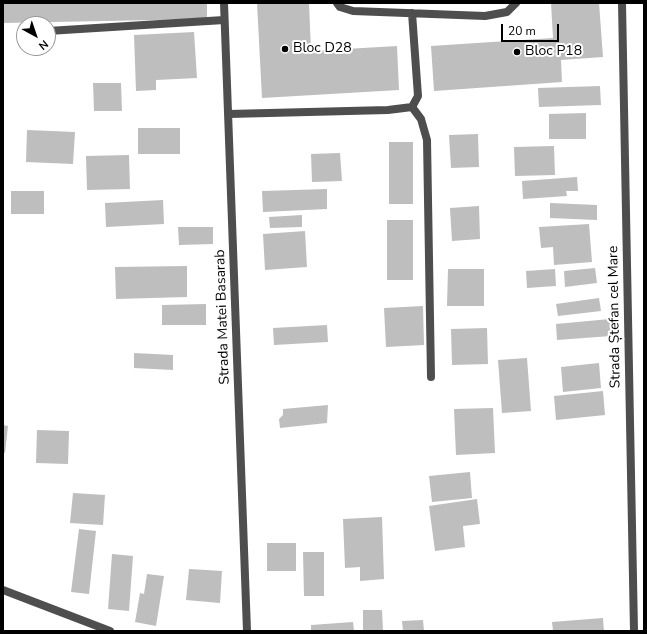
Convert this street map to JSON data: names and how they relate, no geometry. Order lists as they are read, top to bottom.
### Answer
{
  "streets": {
    "street": ["Strada Matei Basarab", "Strada Ștefan cel Mare"]
  },
  "places": ["Bloc D28", "Bloc P18"],
  "scale_bar": "20 m",
  "north": "bottom right"
}
